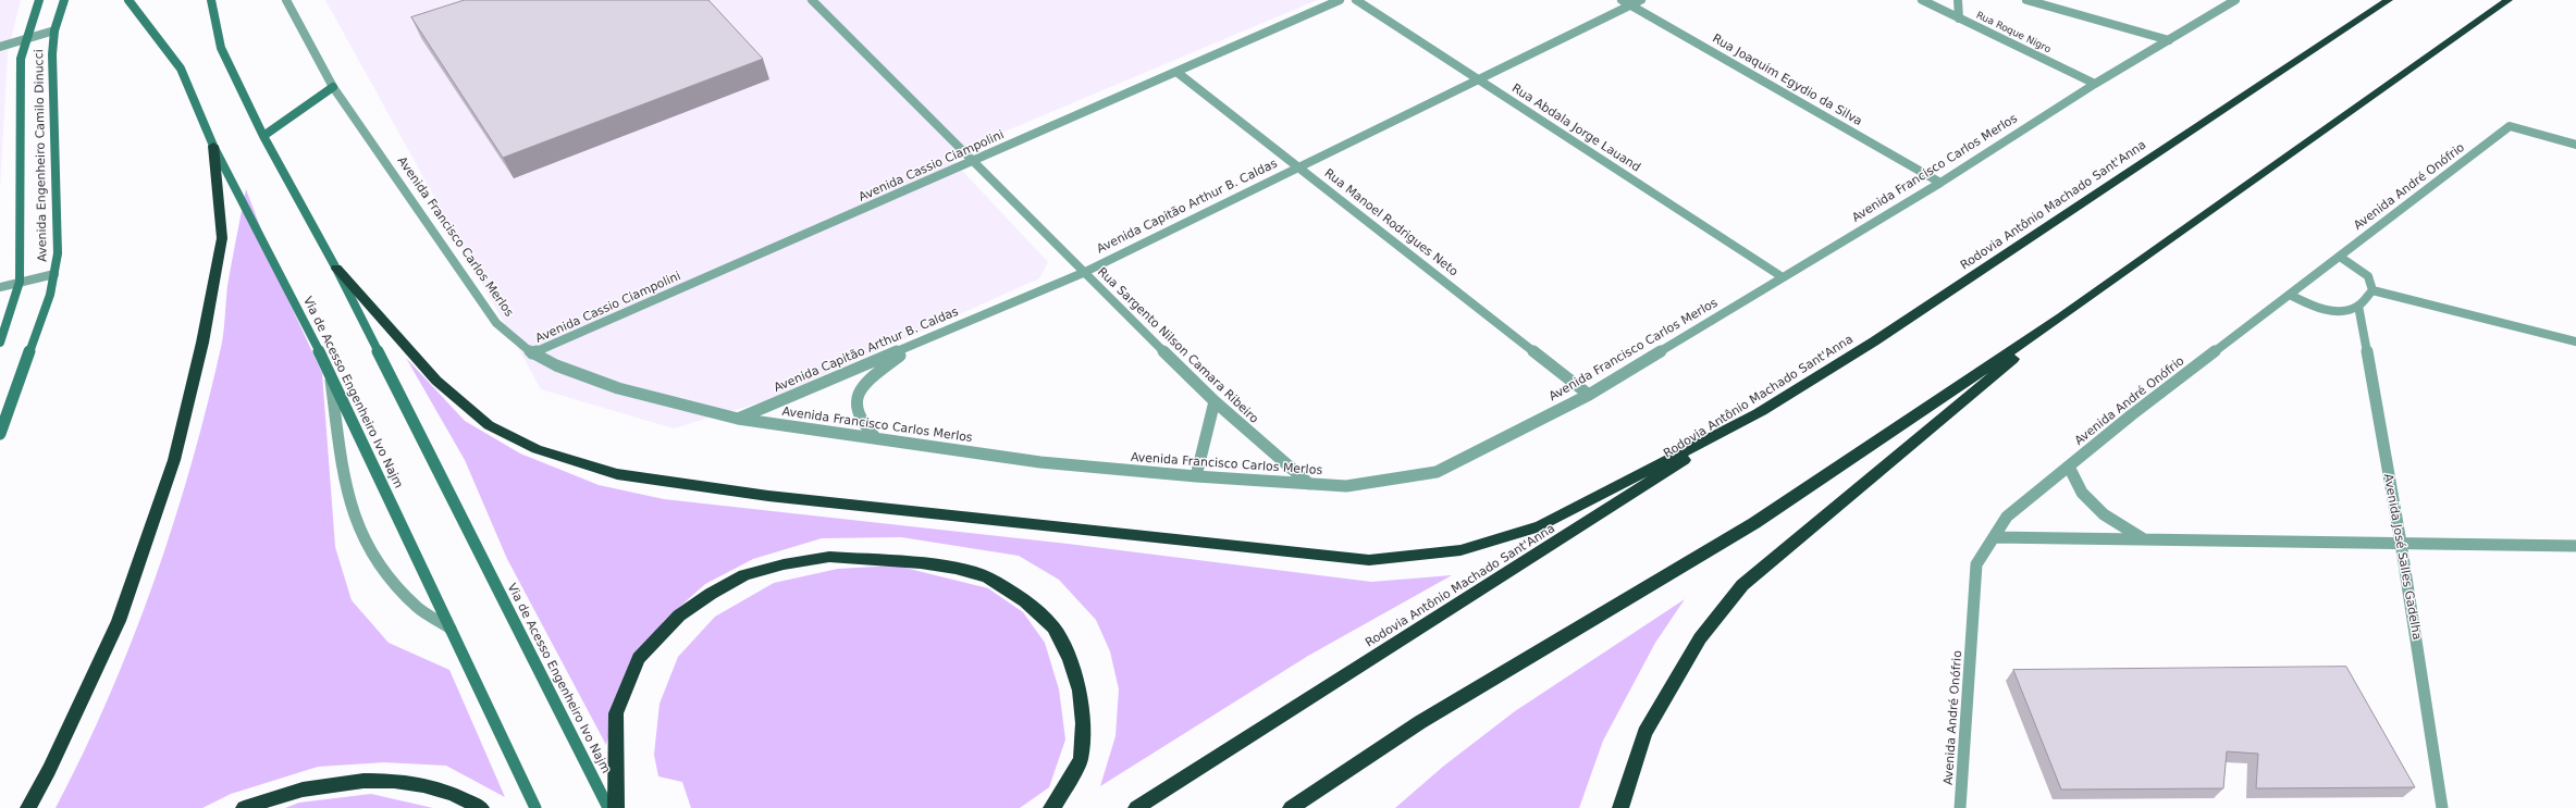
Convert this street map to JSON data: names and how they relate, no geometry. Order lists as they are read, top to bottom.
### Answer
{
  "streets": {
    "highway": ["Rodovia Antônio Machado Sant'Anna"],
    "main road": ["Avenida Engenheiro Camilo Dinucci", "Via de Acesso Engenheiro Ivo Najm"],
    "street": [
      "Rua Roque Nigro",
      "Rua Joaquim Egydio da Silva",
      "Rua Abdala Jorge Lauand",
      "Avenida Cassio Ciampolini",
      "Avenida Francisco Carlos Merlos",
      "Avenida André Onófrio",
      "Avenida Capitão Arthur B. Caldas",
      "Rua Manoel Rodrigues Neto",
      "Rua Sargento Nilson Camara Ribeiro",
      "Avenida José Salles Gadelha"
    ]
  },
  "crossings": [
    ["Rua Roque Nigro", "Avenida Francisco Carlos Merlos"],
    ["Rua Joaquim Egydio da Silva", "Avenida Francisco Carlos Merlos"],
    ["Rua Joaquim Egydio da Silva", "Avenida Capitão Arthur B. Caldas"],
    ["Rua Abdala Jorge Lauand", "Avenida Francisco Carlos Merlos"],
    ["Rua Abdala Jorge Lauand", "Avenida Capitão Arthur B. Caldas"],
    ["Avenida Cassio Ciampolini", "Avenida Francisco Carlos Merlos"],
    ["Avenida Cassio Ciampolini", "Rua Manoel Rodrigues Neto"],
    ["Avenida Cassio Ciampolini", "Rua Sargento Nilson Camara Ribeiro"],
    ["Avenida Francisco Carlos Merlos", "Avenida Capitão Arthur B. Caldas"],
    ["Avenida Francisco Carlos Merlos", "Rua Manoel Rodrigues Neto"],
    ["Avenida Francisco Carlos Merlos", "Rua Sargento Nilson Camara Ribeiro"],
    ["Avenida Capitão Arthur B. Caldas", "Rua Manoel Rodrigues Neto"],
    ["Avenida Capitão Arthur B. Caldas", "Rua Sargento Nilson Camara Ribeiro"]
  ]
}
